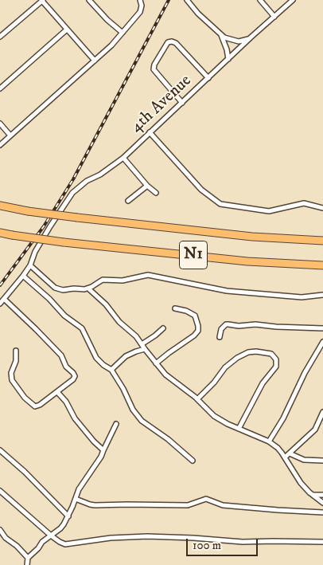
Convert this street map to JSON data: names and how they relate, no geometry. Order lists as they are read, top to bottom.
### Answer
{
  "streets": {
    "highway": ["N1"],
    "street": ["4th Avenue"]
  },
  "scale_bar": "100 m"
}
